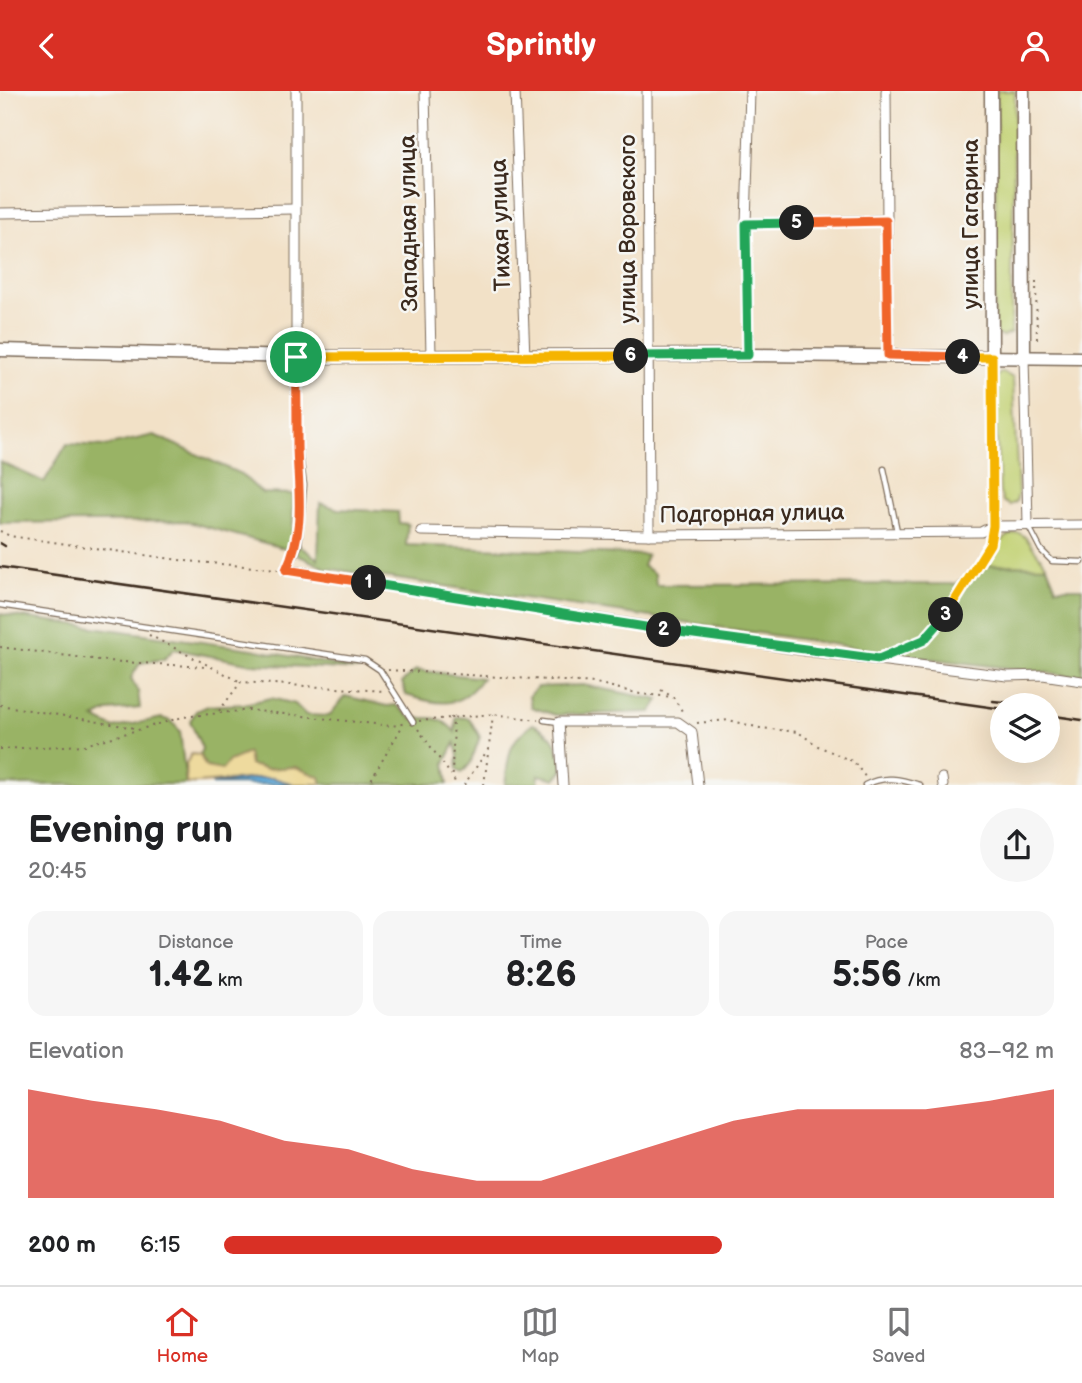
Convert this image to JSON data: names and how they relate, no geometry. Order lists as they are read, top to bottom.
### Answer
{
  "streets": {
    "street": [
      "Западная улица",
      "улица Гагарина",
      "Тихая улица",
      "улица Воровского",
      "Подгорная улица"
    ]
  },
  "crossings": [
    ["улица Гагарина", "Подгорная улица"],
    ["улица Воровского", "Подгорная улица"]
  ],
  "page": {
    "header": "Sprintly",
    "pins": [
      "5",
      "6",
      "4",
      "1",
      "3",
      "2"
    ],
    "heading": ["Evening run", "20:45"],
    "stats": [
      ["Distance", "1.42 km"],
      ["Time", "8:26"],
      ["Pace", "5:56 /km"]
    ],
    "chart": ["Elevation", "83–92 m"],
    "list": [
      {
        "name": "200 m",
        "note": "6:15"
      }
    ],
    "tabs": ["Home", "Map", "Saved"]
  }
}
